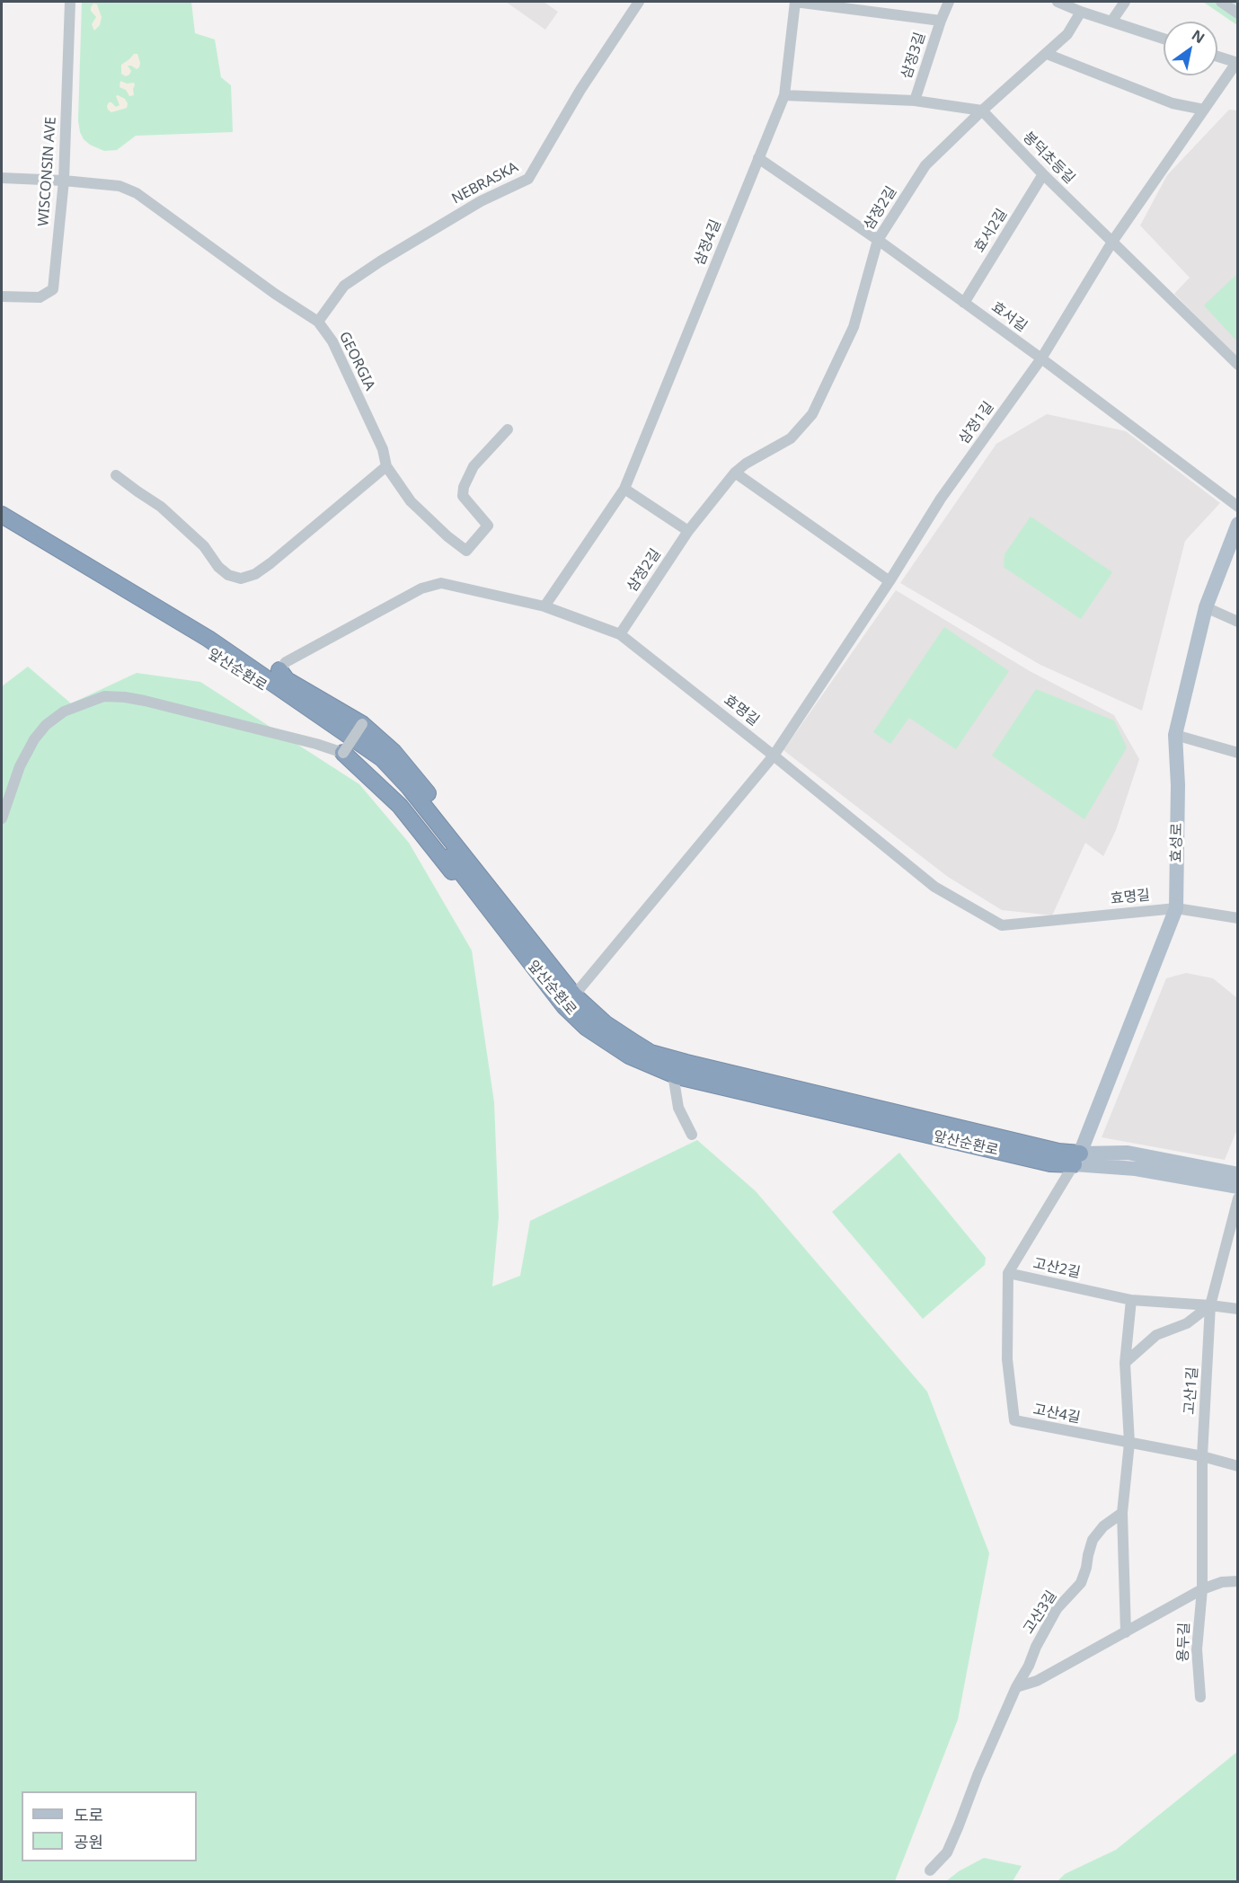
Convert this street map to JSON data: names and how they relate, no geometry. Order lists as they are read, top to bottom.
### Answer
{
  "streets": {
    "highway": ["앞산순환로"],
    "main road": ["효성로"],
    "street": [
      "삼정3길",
      "봉덕초등길",
      "WISCONSIN AVE",
      "NEBRASKA",
      "삼정2길",
      "효서2길",
      "삼정4길",
      "효서길",
      "GEORGIA",
      "삼정1길",
      "효명길",
      "고산2길",
      "고산1길",
      "고산4길",
      "고산3길",
      "용두길"
    ]
  },
  "crossings": [
    ["삼정3길", "삼정4길"],
    ["봉덕초등길", "삼정2길"],
    ["봉덕초등길", "효서2길"],
    ["봉덕초등길", "삼정1길"],
    ["WISCONSIN AVE", "GEORGIA"],
    ["NEBRASKA", "GEORGIA"],
    ["삼정2길", "효서길"],
    ["삼정2길", "효명길"],
    ["효서2길", "효서길"],
    ["삼정4길", "효서길"],
    ["삼정4길", "효명길"],
    ["효서길", "삼정1길"],
    ["삼정1길", "앞산순환로"],
    ["삼정1길", "효명길"],
    ["앞산순환로", "효성로"],
    ["앞산순환로", "고산2길"],
    ["효명길", "효성로"],
    ["효성로", "고산2길"],
    ["고산2길", "고산1길"],
    ["고산2길", "고산4길"],
    ["고산1길", "고산4길"],
    ["고산1길", "용두길"],
    ["고산3길", "용두길"]
  ],
  "legend": ["도로", "공원"],
  "north": "top right"
}
